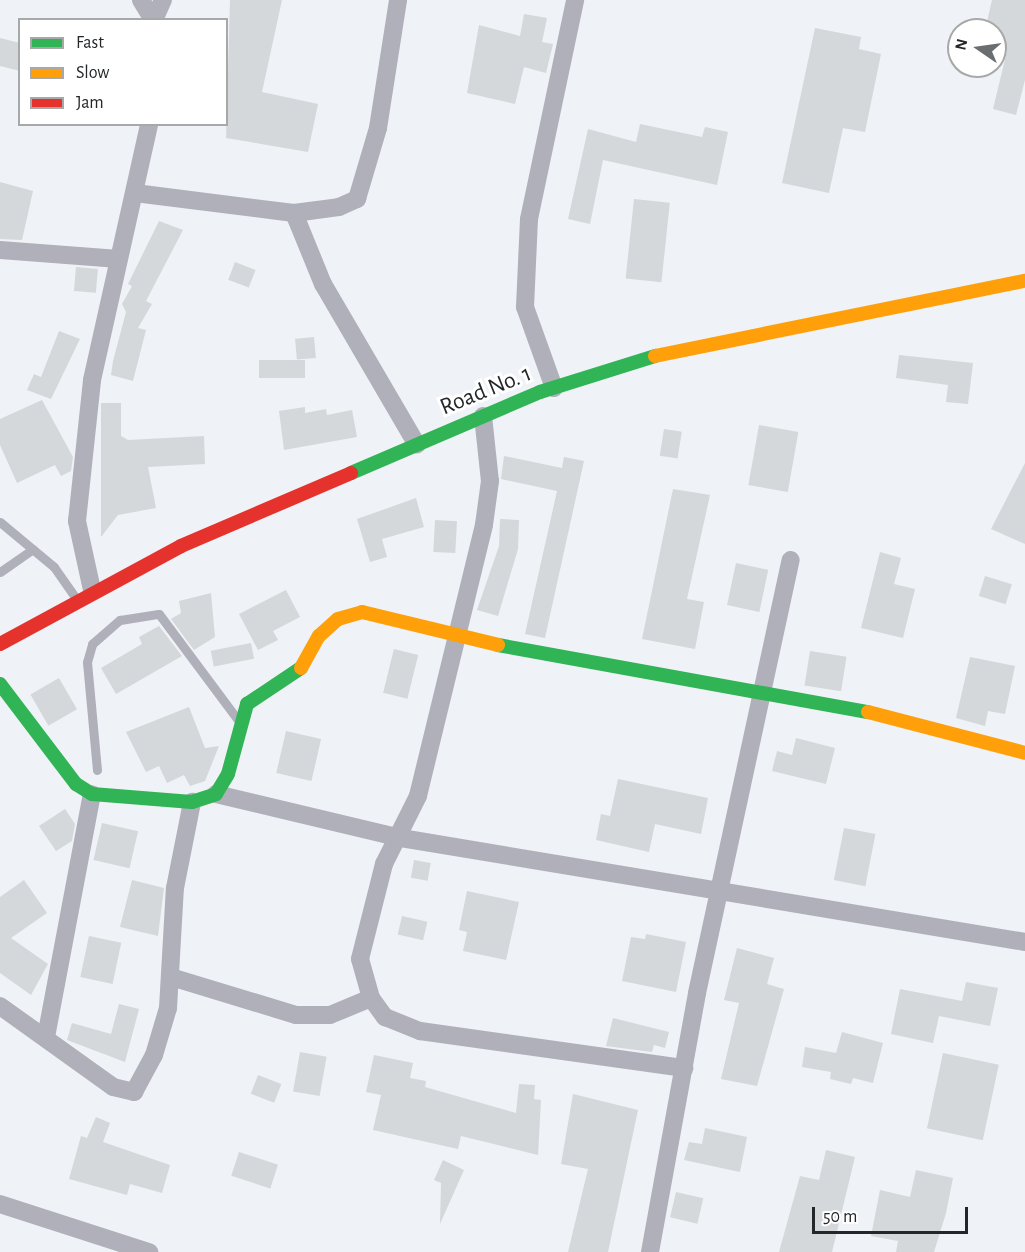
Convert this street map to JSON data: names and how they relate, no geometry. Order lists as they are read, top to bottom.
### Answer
{
  "streets": {
    "main road": ["Road No. 1"]
  },
  "legend": ["Fast", "Slow", "Jam"],
  "scale_bar": "50 m",
  "north": "left"
}
